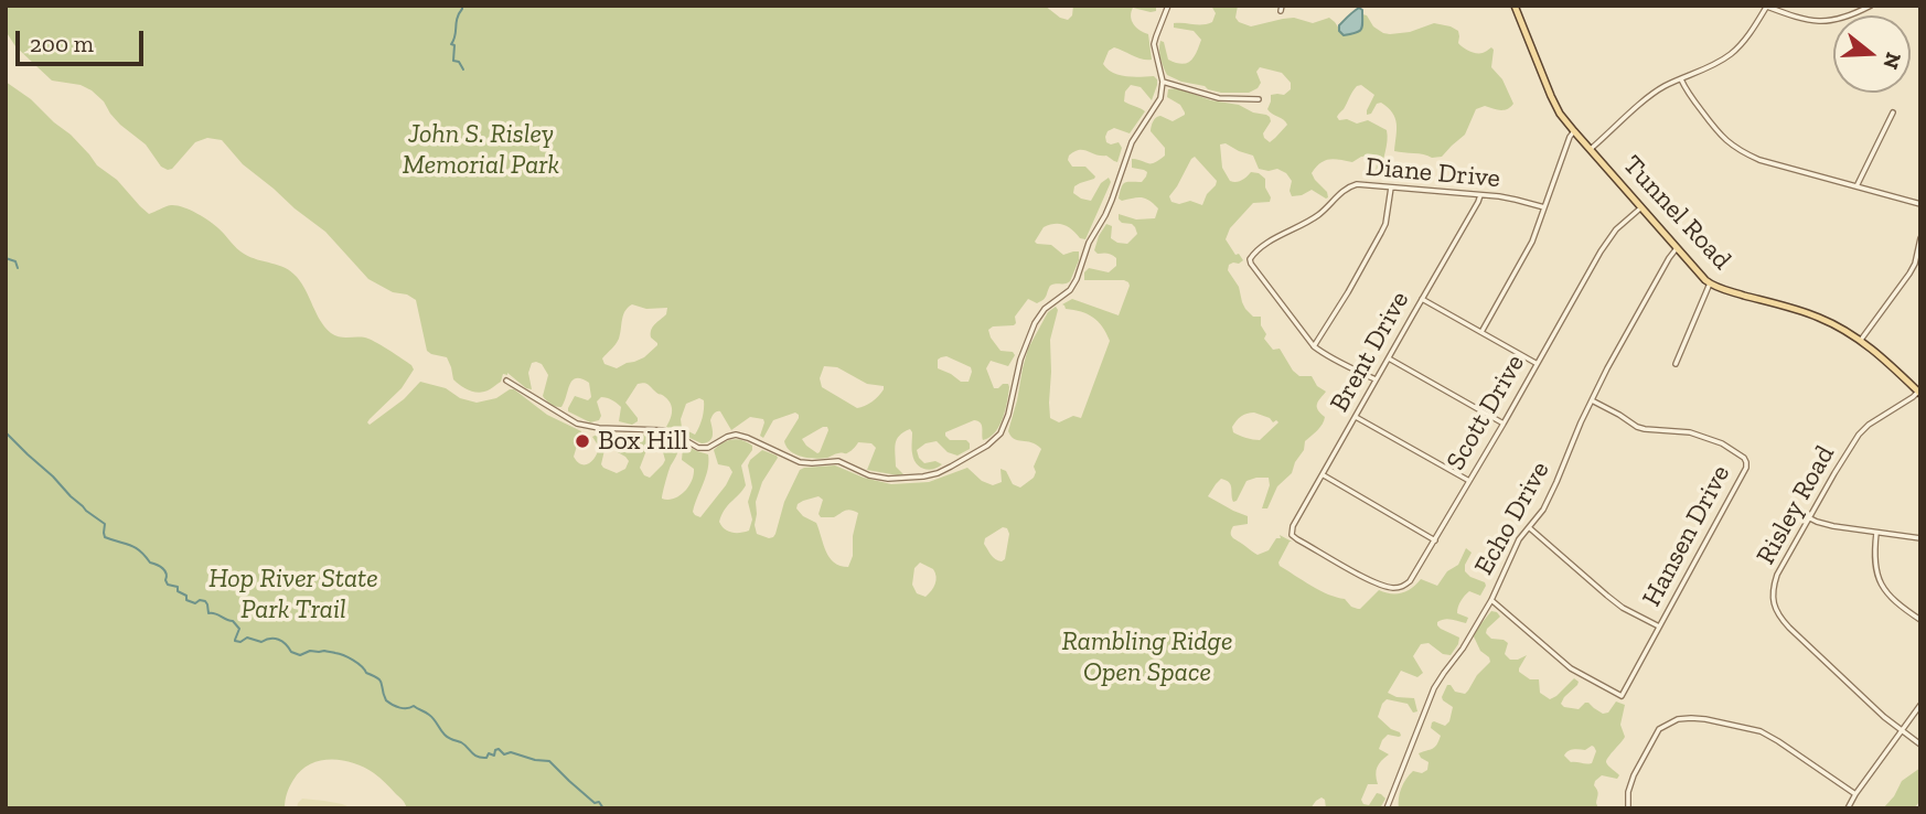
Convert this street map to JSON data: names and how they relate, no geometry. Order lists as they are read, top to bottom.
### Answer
{
  "streets": {
    "main road": ["Tunnel Road"],
    "street": [
      "Diane Drive",
      "Brent Drive",
      "Scott Drive",
      "Risley Road",
      "Echo Drive",
      "Hansen Drive"
    ]
  },
  "crossings": [
    ["Diane Drive", "Brent Drive"],
    ["Tunnel Road", "Scott Drive"],
    ["Tunnel Road", "Risley Road"],
    ["Tunnel Road", "Echo Drive"],
    ["Brent Drive", "Scott Drive"],
    ["Echo Drive", "Hansen Drive"]
  ],
  "parks": ["John S. Risley Memorial Park", "Hop River State Park Trail", "Rambling Ridge Open Space"],
  "places": ["Box Hill"],
  "scale_bar": "200 m",
  "north": "right"
}
